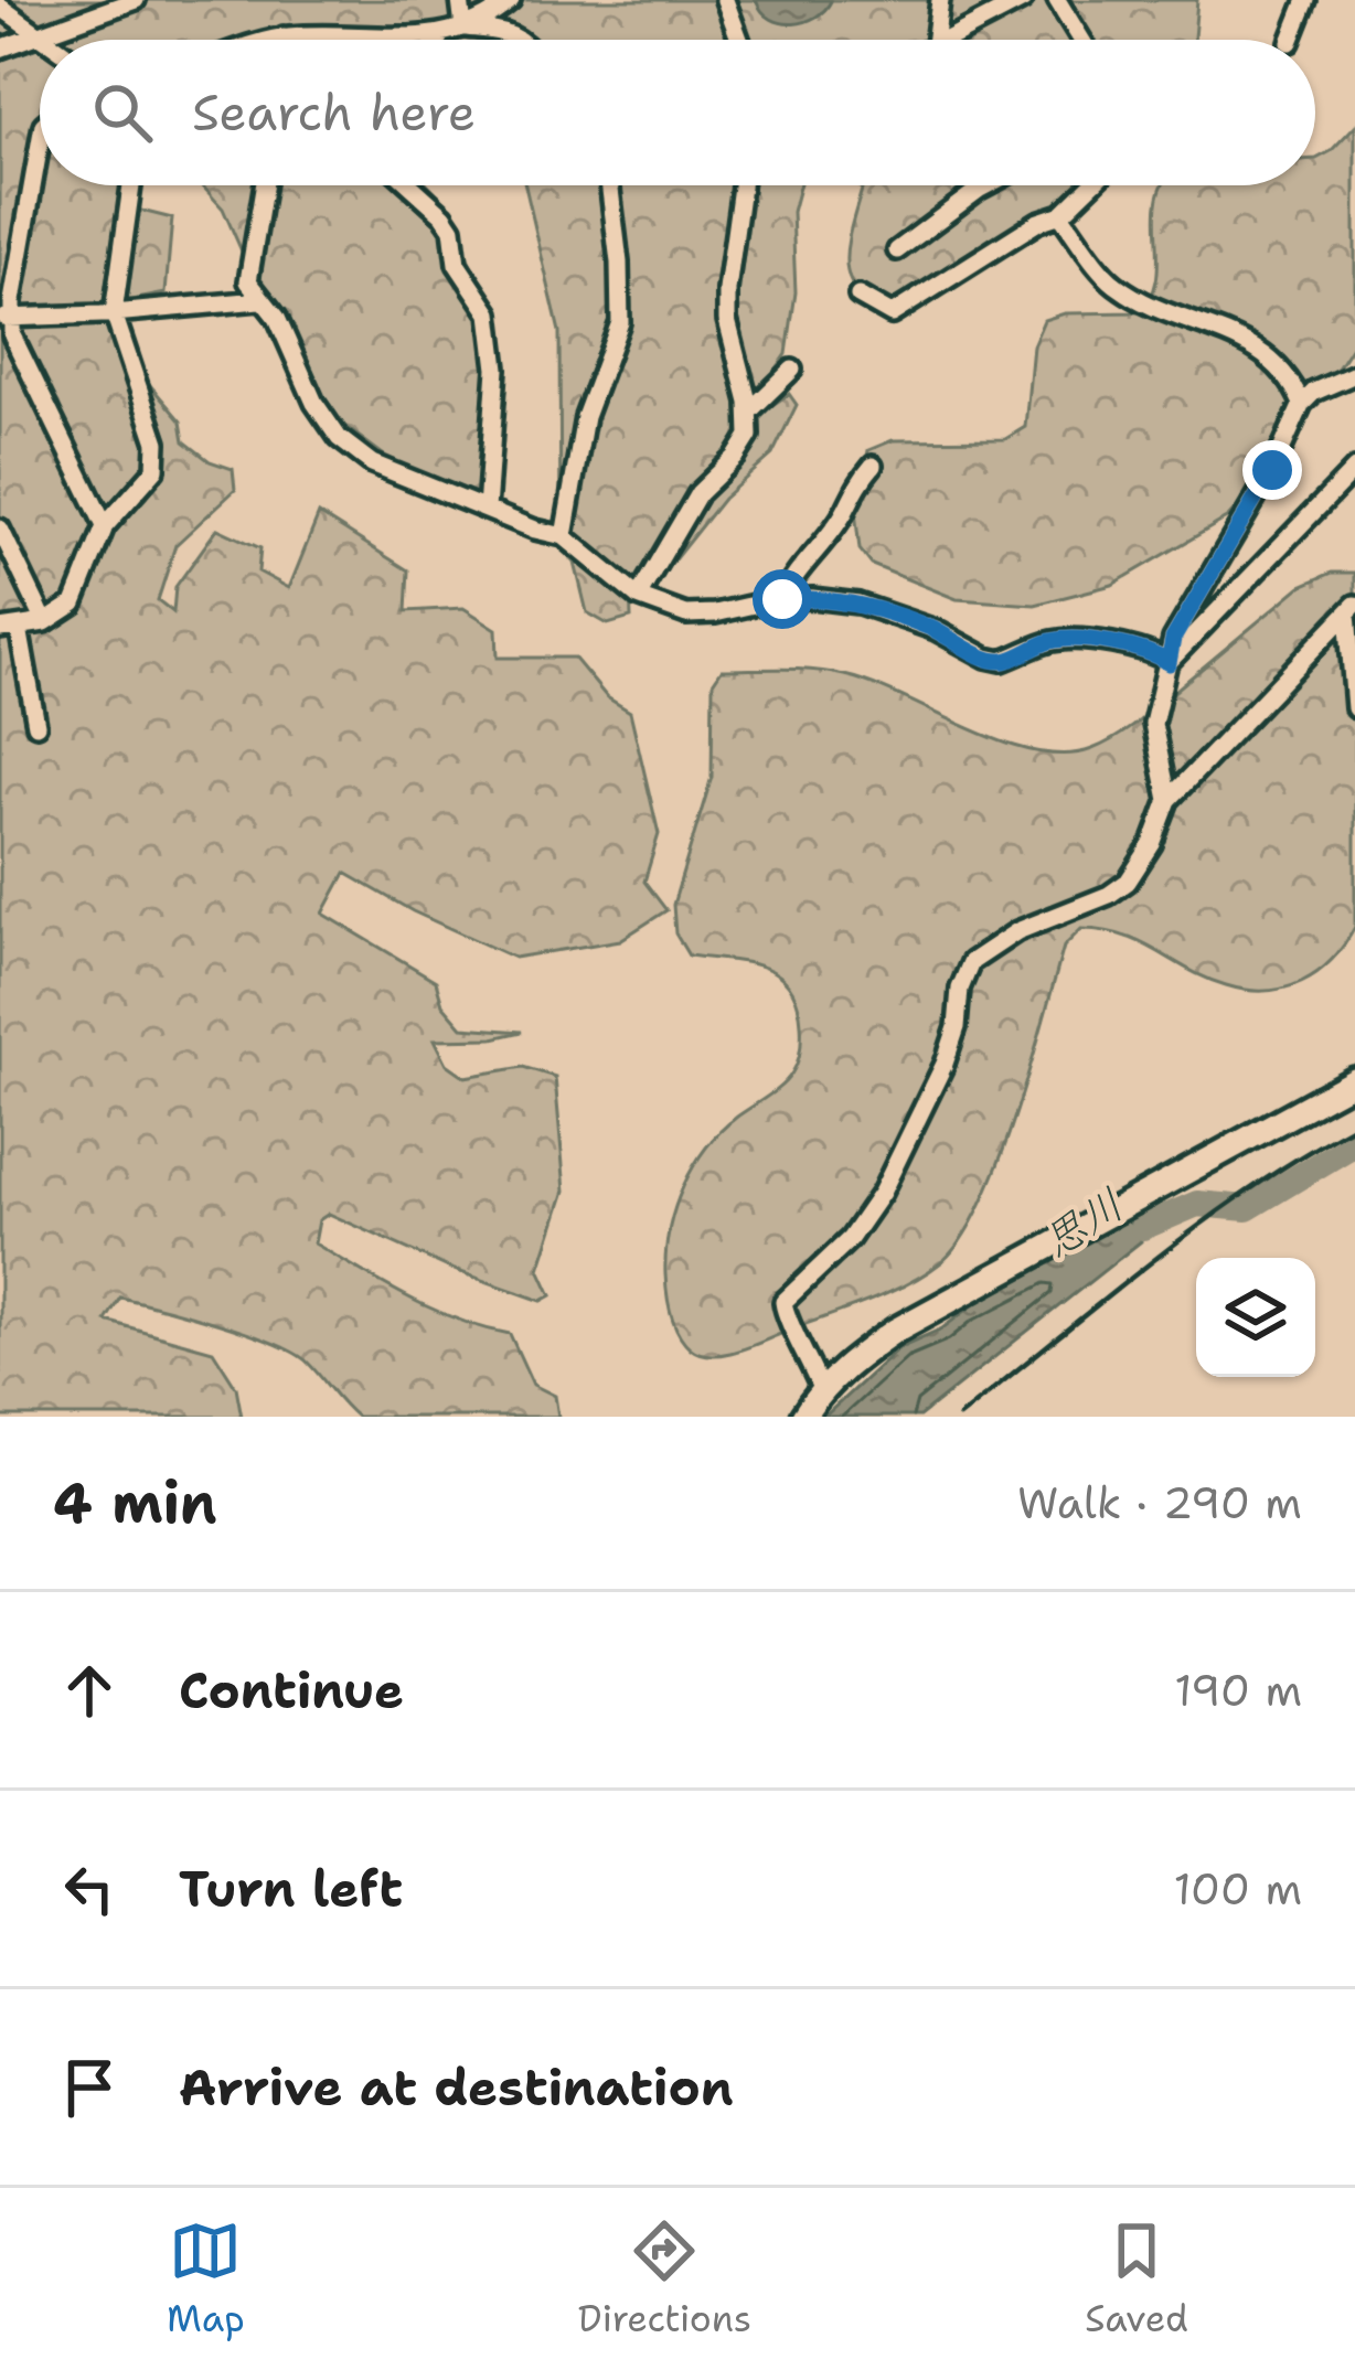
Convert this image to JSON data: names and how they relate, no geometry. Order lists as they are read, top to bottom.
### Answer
{
  "water": ["思川"],
  "page": {
    "search": "Search here",
    "heading": ["4 min", "Walk · 290 m"],
    "list": [
      ["Continue", "190 m"],
      ["Turn left", "100 m"],
      "Arrive at destination"
    ],
    "nav": ["Map", "Directions", "Saved"]
  }
}
